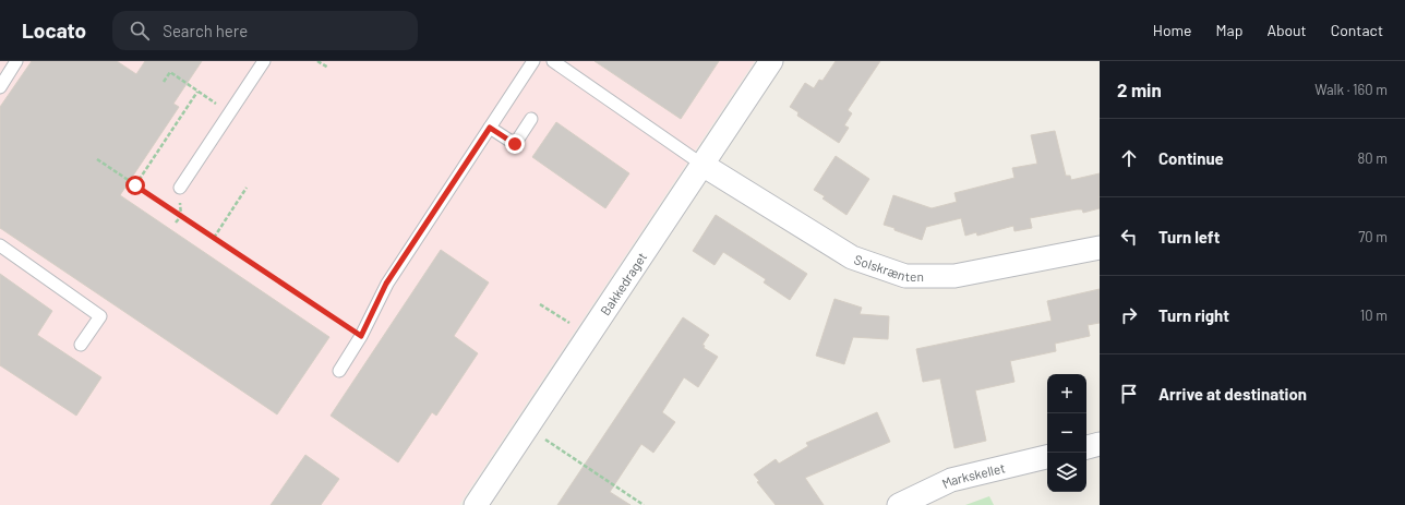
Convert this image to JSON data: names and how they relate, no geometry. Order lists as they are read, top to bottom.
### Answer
{
  "streets": {
    "street": ["Solskrænten", "Bakkedraget", "Markskellet"]
  },
  "crossings": [
    ["Solskrænten", "Bakkedraget"]
  ],
  "page": {
    "header": "Locato",
    "search": "Search here",
    "nav": [
      "Home",
      "Map",
      "About",
      "Contact"
    ],
    "heading": ["2 min", "Walk · 160 m"],
    "list": [
      ["Continue", "80 m"],
      ["Turn left", "70 m"],
      ["Turn right", "10 m"],
      "Arrive at destination"
    ],
    "map_buttons": ["+", "−"]
  }
}
